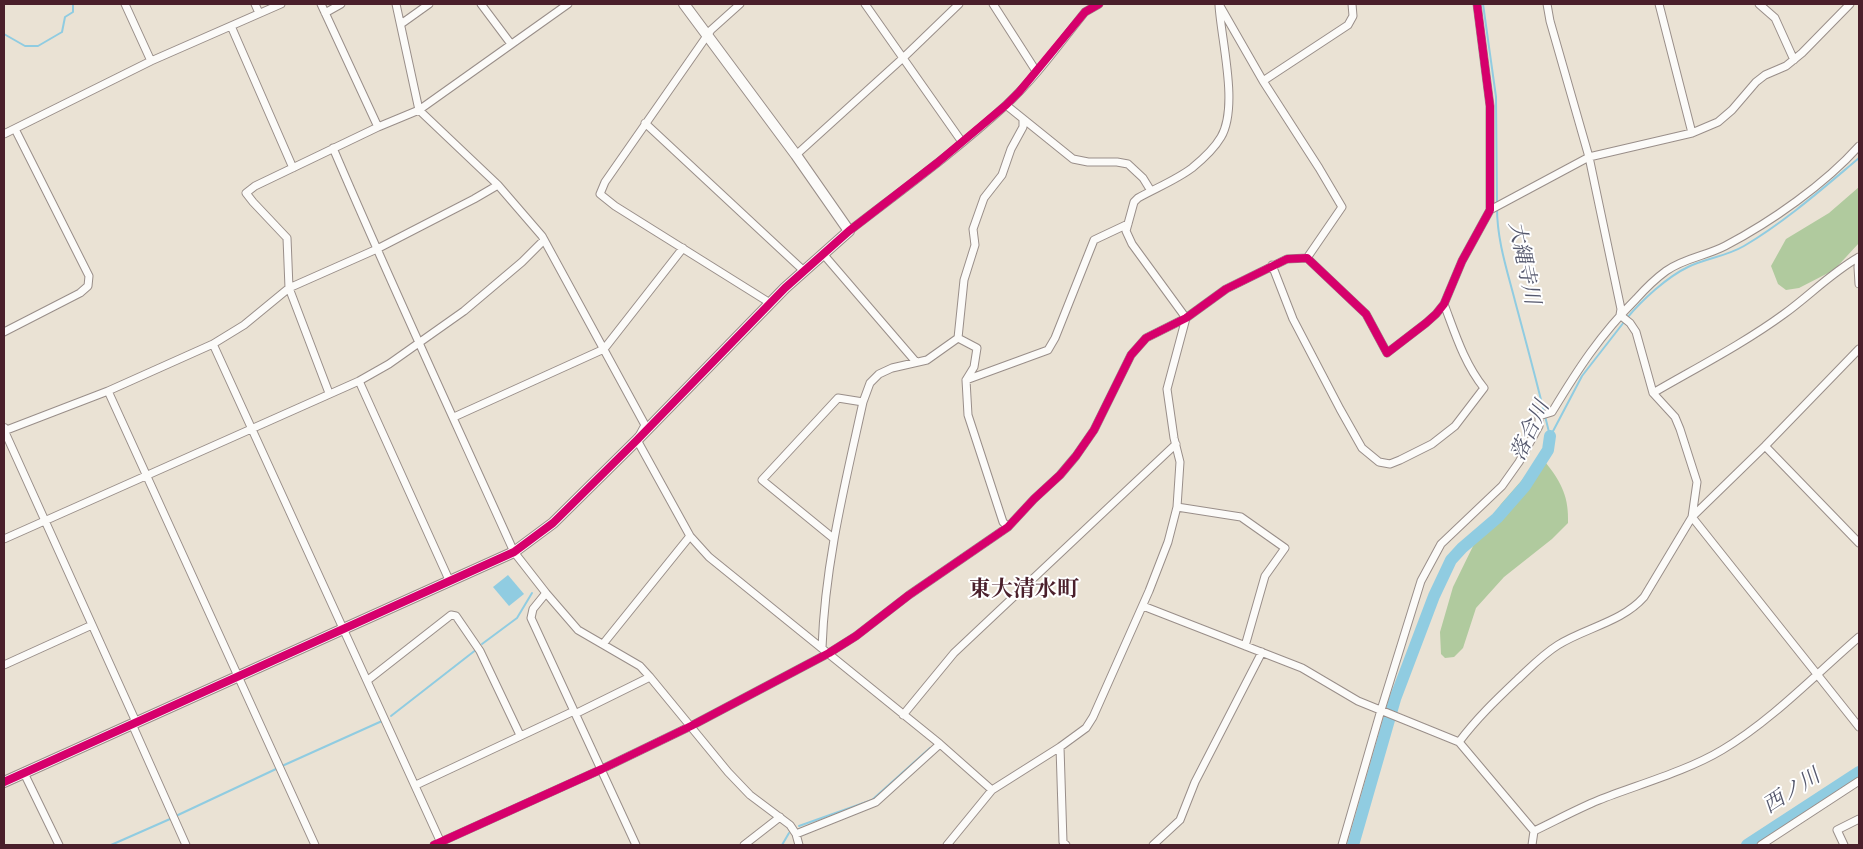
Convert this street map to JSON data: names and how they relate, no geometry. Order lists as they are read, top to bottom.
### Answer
{
  "districts": ["東大清水町"],
  "water": ["大縄寺川", "落合川", "西ノ川"]
}
